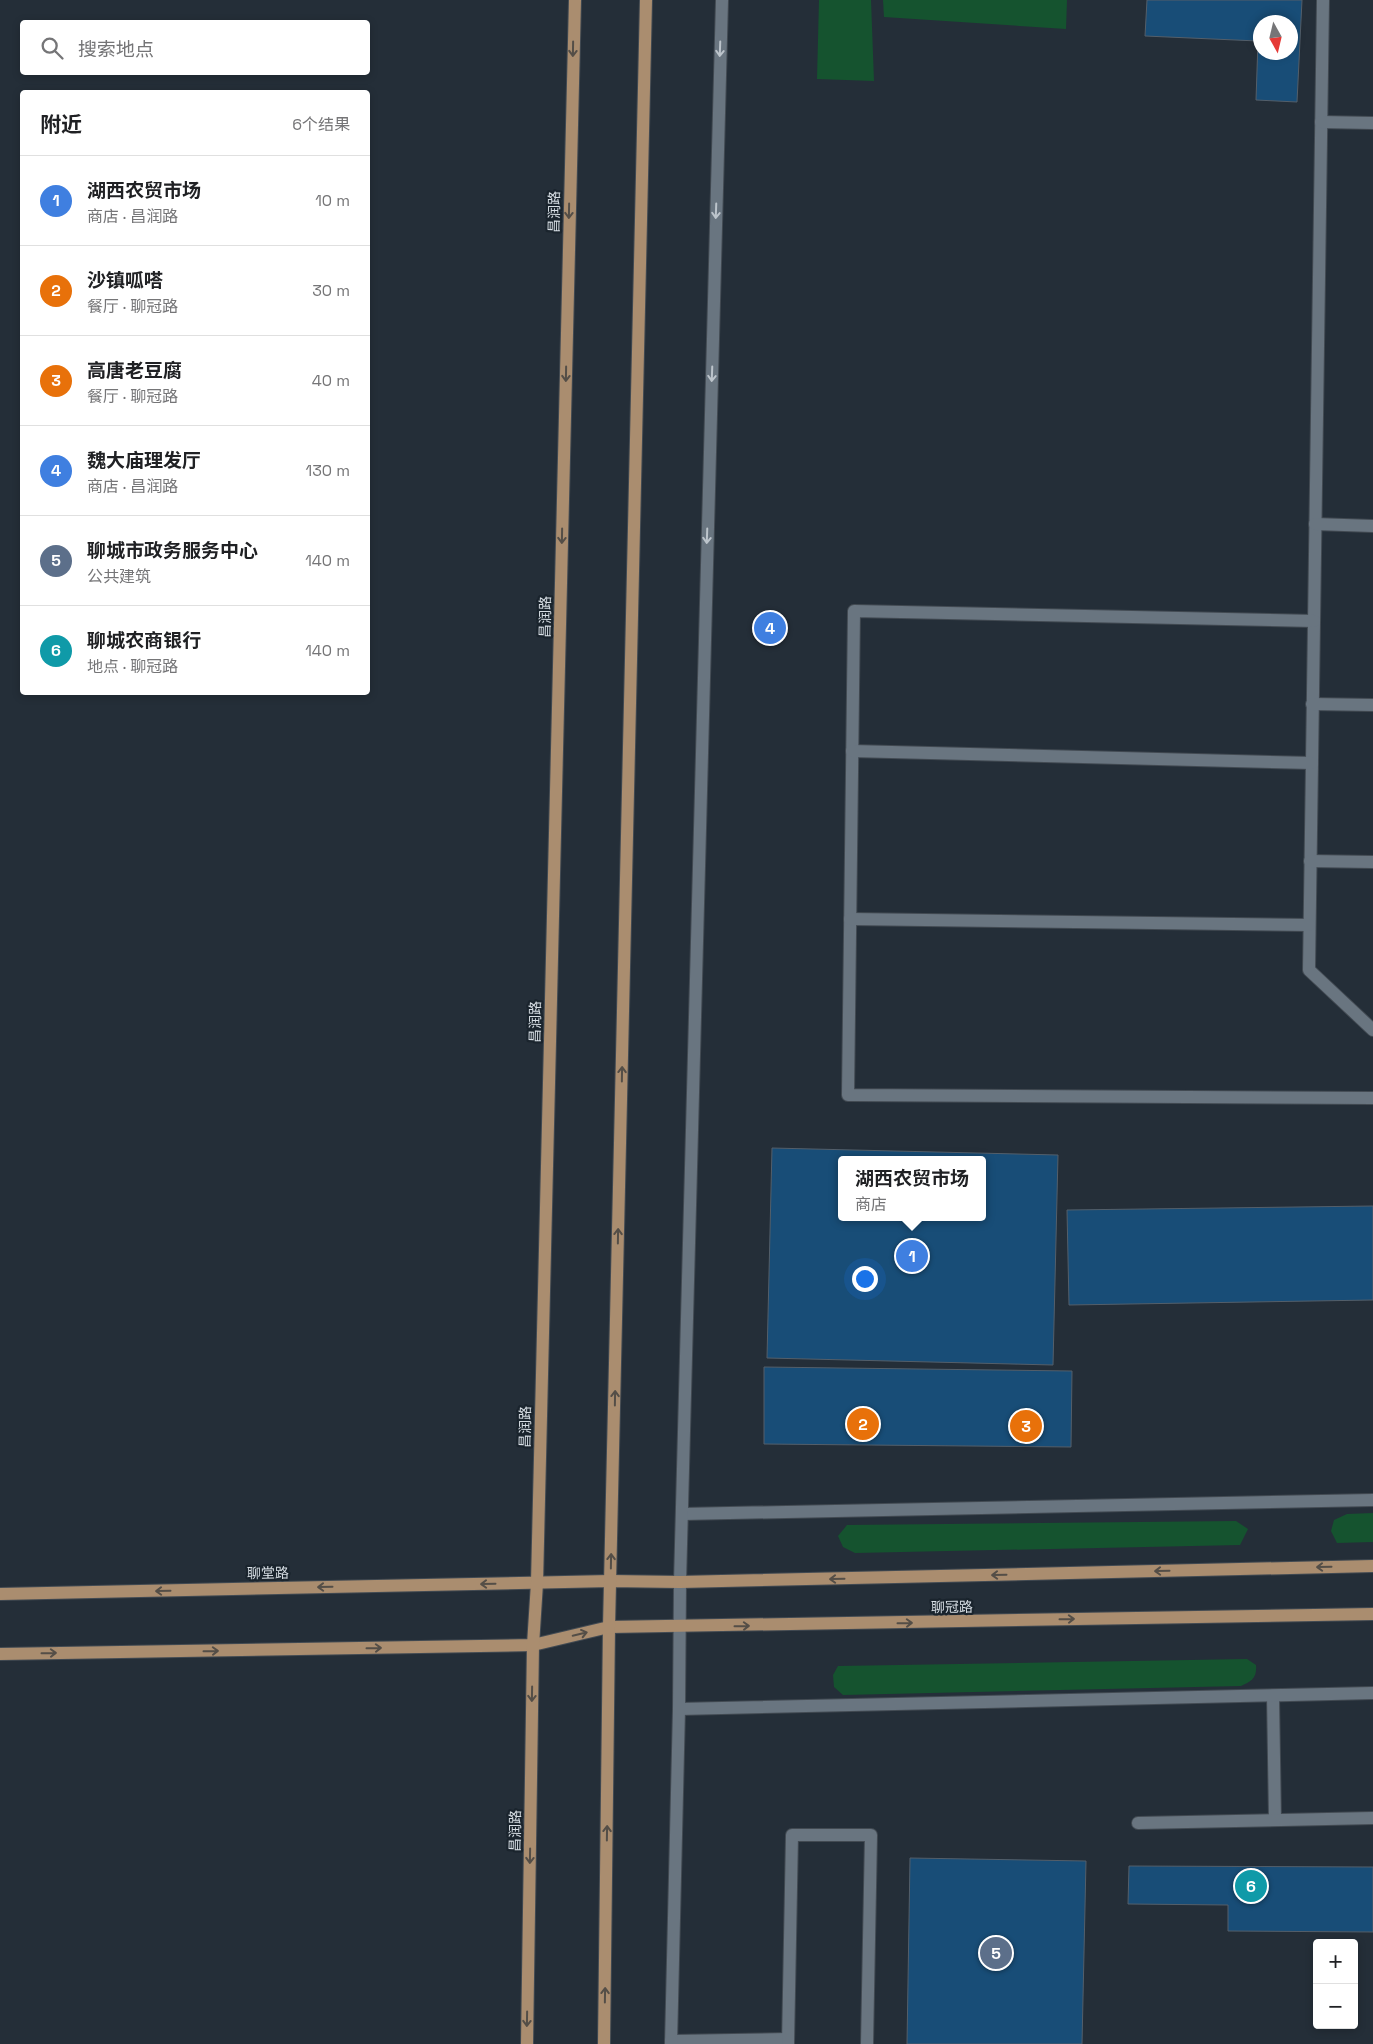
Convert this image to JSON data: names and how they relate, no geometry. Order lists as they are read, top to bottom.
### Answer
{
  "streets": {
    "main road": ["昌润路", "聊堂路", "聊冠路"]
  },
  "crossings": [
    ["昌润路", "聊堂路"],
    ["昌润路", "聊冠路"]
  ],
  "one_way": ["聊堂路", "聊冠路"],
  "north": "bottom",
  "page": {
    "search": "搜索地点",
    "heading": ["附近", "6个结果"],
    "list": [
      {
        "mark": "1",
        "name": "湖西农贸市场",
        "note": "商店 · 昌润路",
        "value": "10 m"
      },
      {
        "mark": "2",
        "name": "沙镇呱嗒",
        "note": "餐厅 · 聊冠路",
        "value": "30 m"
      },
      {
        "mark": "3",
        "name": "高唐老豆腐",
        "note": "餐厅 · 聊冠路",
        "value": "40 m"
      },
      {
        "mark": "4",
        "name": "魏大庙理发厅",
        "note": "商店 · 昌润路",
        "value": "130 m"
      },
      {
        "mark": "5",
        "name": "聊城市政务服务中心",
        "note": "公共建筑",
        "value": "140 m"
      },
      {
        "mark": "6",
        "name": "聊城农商银行",
        "note": "地点 · 聊冠路",
        "value": "140 m"
      }
    ],
    "pins": [
      "4",
      "1",
      "2",
      "3",
      "6",
      "5"
    ],
    "popup": ["湖西农贸市场", "商店"],
    "map_buttons": ["+", "−"]
  }
}
